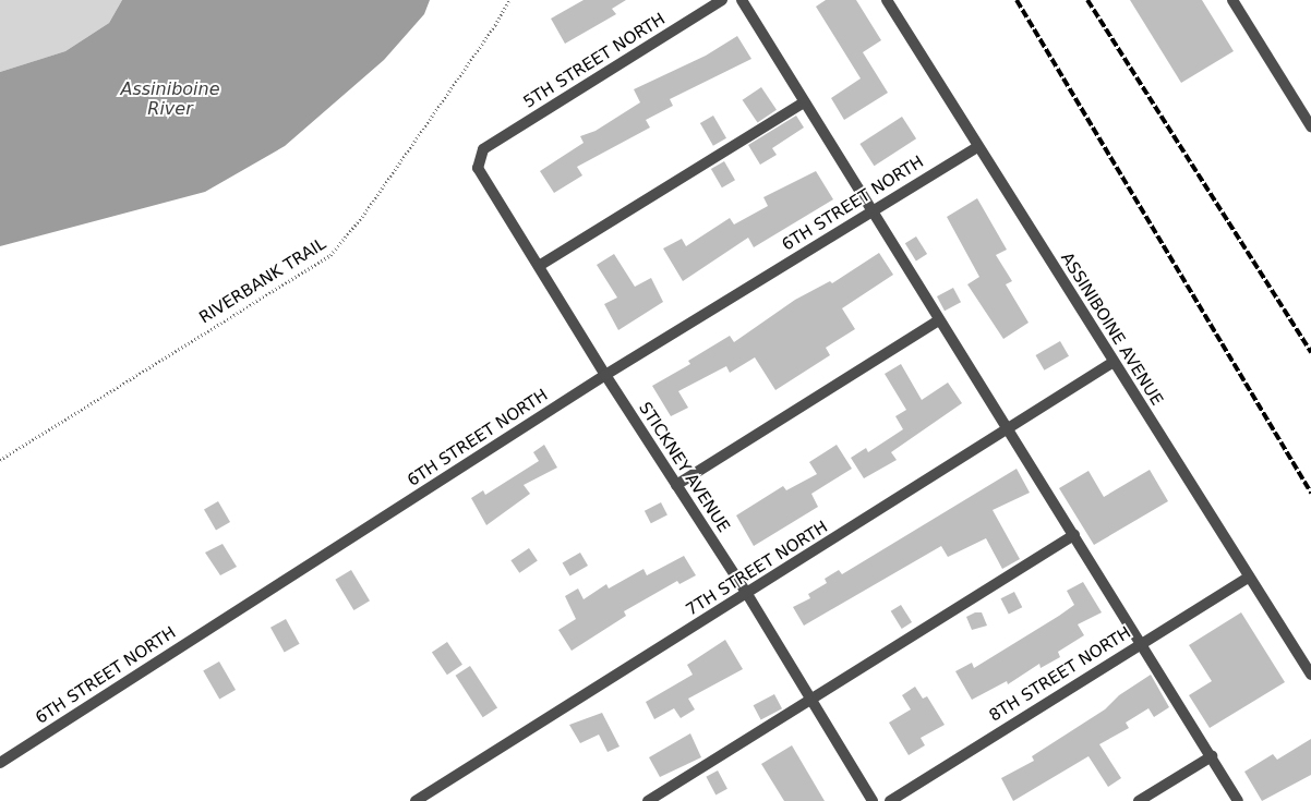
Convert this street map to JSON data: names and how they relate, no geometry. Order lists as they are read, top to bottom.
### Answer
{
  "streets": {
    "street": [
      "5TH STREET NORTH",
      "6TH STREET NORTH",
      "ASSINIBOINE AVENUE",
      "STICKNEY AVENUE",
      "7TH STREET NORTH",
      "8TH STREET NORTH"
    ],
    "path": ["RIVERBANK TRAIL"]
  },
  "crossings": [
    ["5TH STREET NORTH", "STICKNEY AVENUE"],
    ["6TH STREET NORTH", "ASSINIBOINE AVENUE"],
    ["6TH STREET NORTH", "STICKNEY AVENUE"],
    ["ASSINIBOINE AVENUE", "7TH STREET NORTH"],
    ["ASSINIBOINE AVENUE", "8TH STREET NORTH"],
    ["STICKNEY AVENUE", "7TH STREET NORTH"]
  ],
  "water": ["Assiniboine River"]
}
